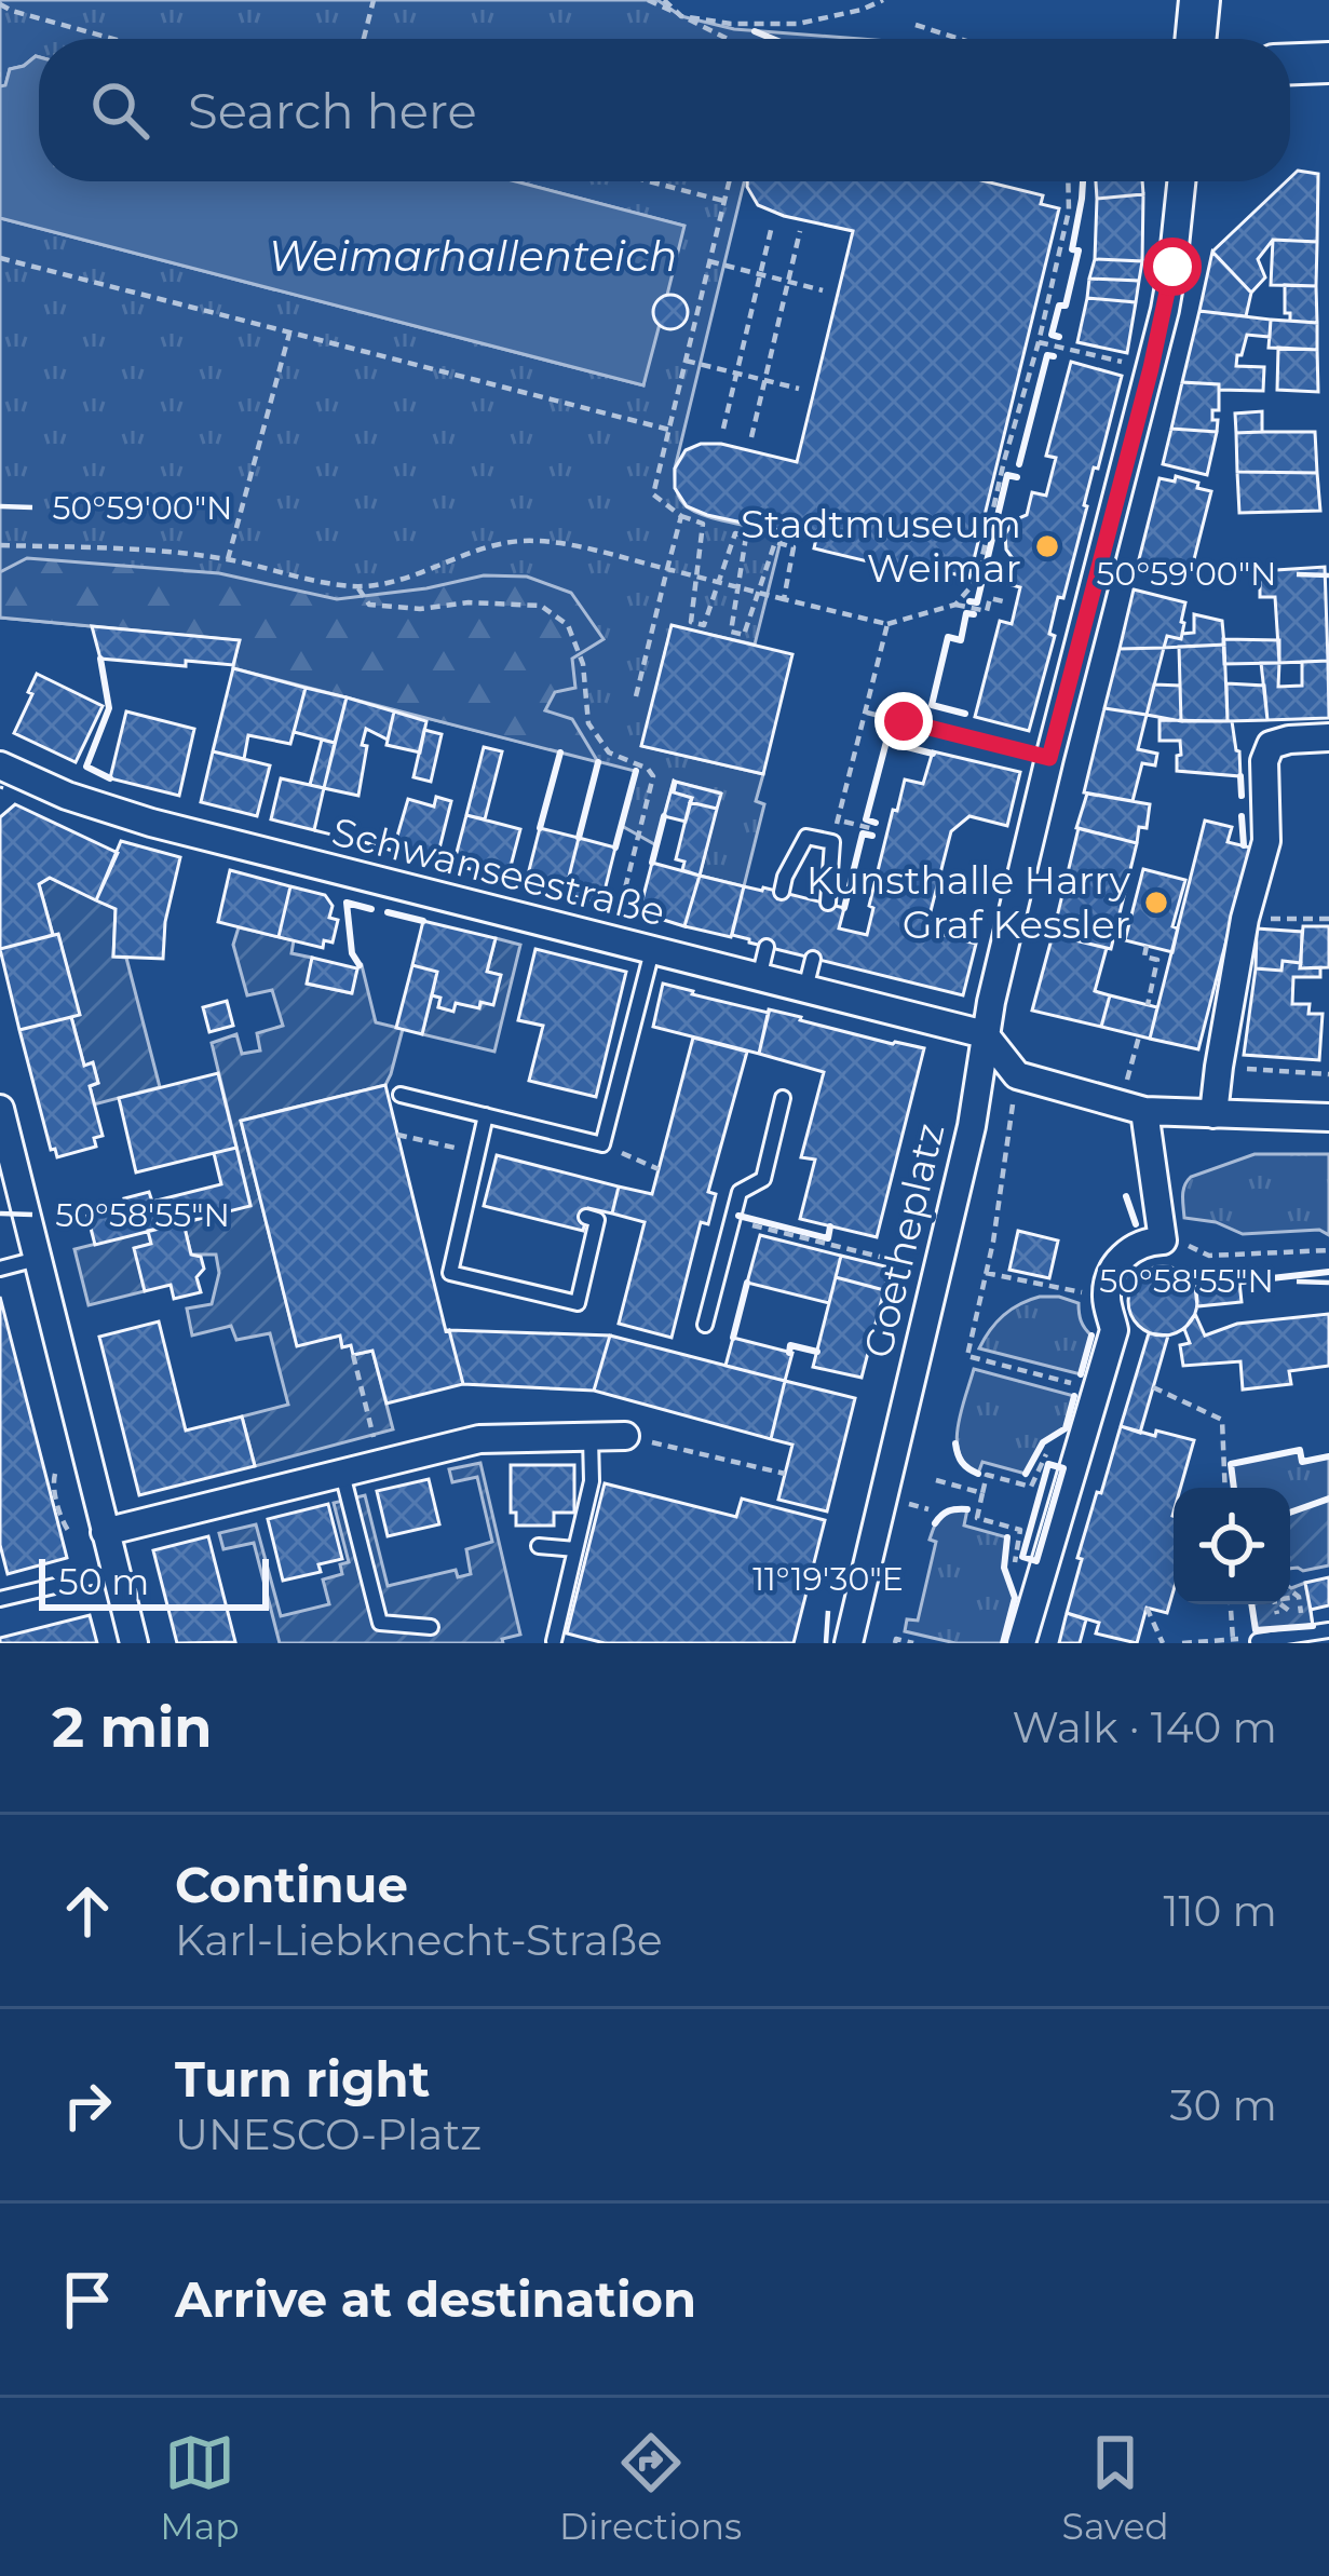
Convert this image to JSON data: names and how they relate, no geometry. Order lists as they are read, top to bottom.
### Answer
{
  "streets": {
    "street": ["Schwanseestraße", "Goetheplatz"]
  },
  "crossings": [
    ["Schwanseestraße", "Goetheplatz"]
  ],
  "water": ["Weimarhallenteich"],
  "places": ["Stadtmuseum Weimar", "Kunsthalle Harry Graf Kessler"],
  "scale_bar": "50 m",
  "page": {
    "search": "Search here",
    "scale": "50 m",
    "heading": ["2 min", "Walk · 140 m"],
    "list": [
      ["Continue", "Karl-Liebknecht-Straße", "110 m"],
      ["Turn right", "UNESCO-Platz", "30 m"],
      "Arrive at destination"
    ],
    "nav": ["Map", "Directions", "Saved"]
  },
  "coordinates": ["50°59'00\"N", "50°58'55\"N", "11°19'30\"E"]
}
